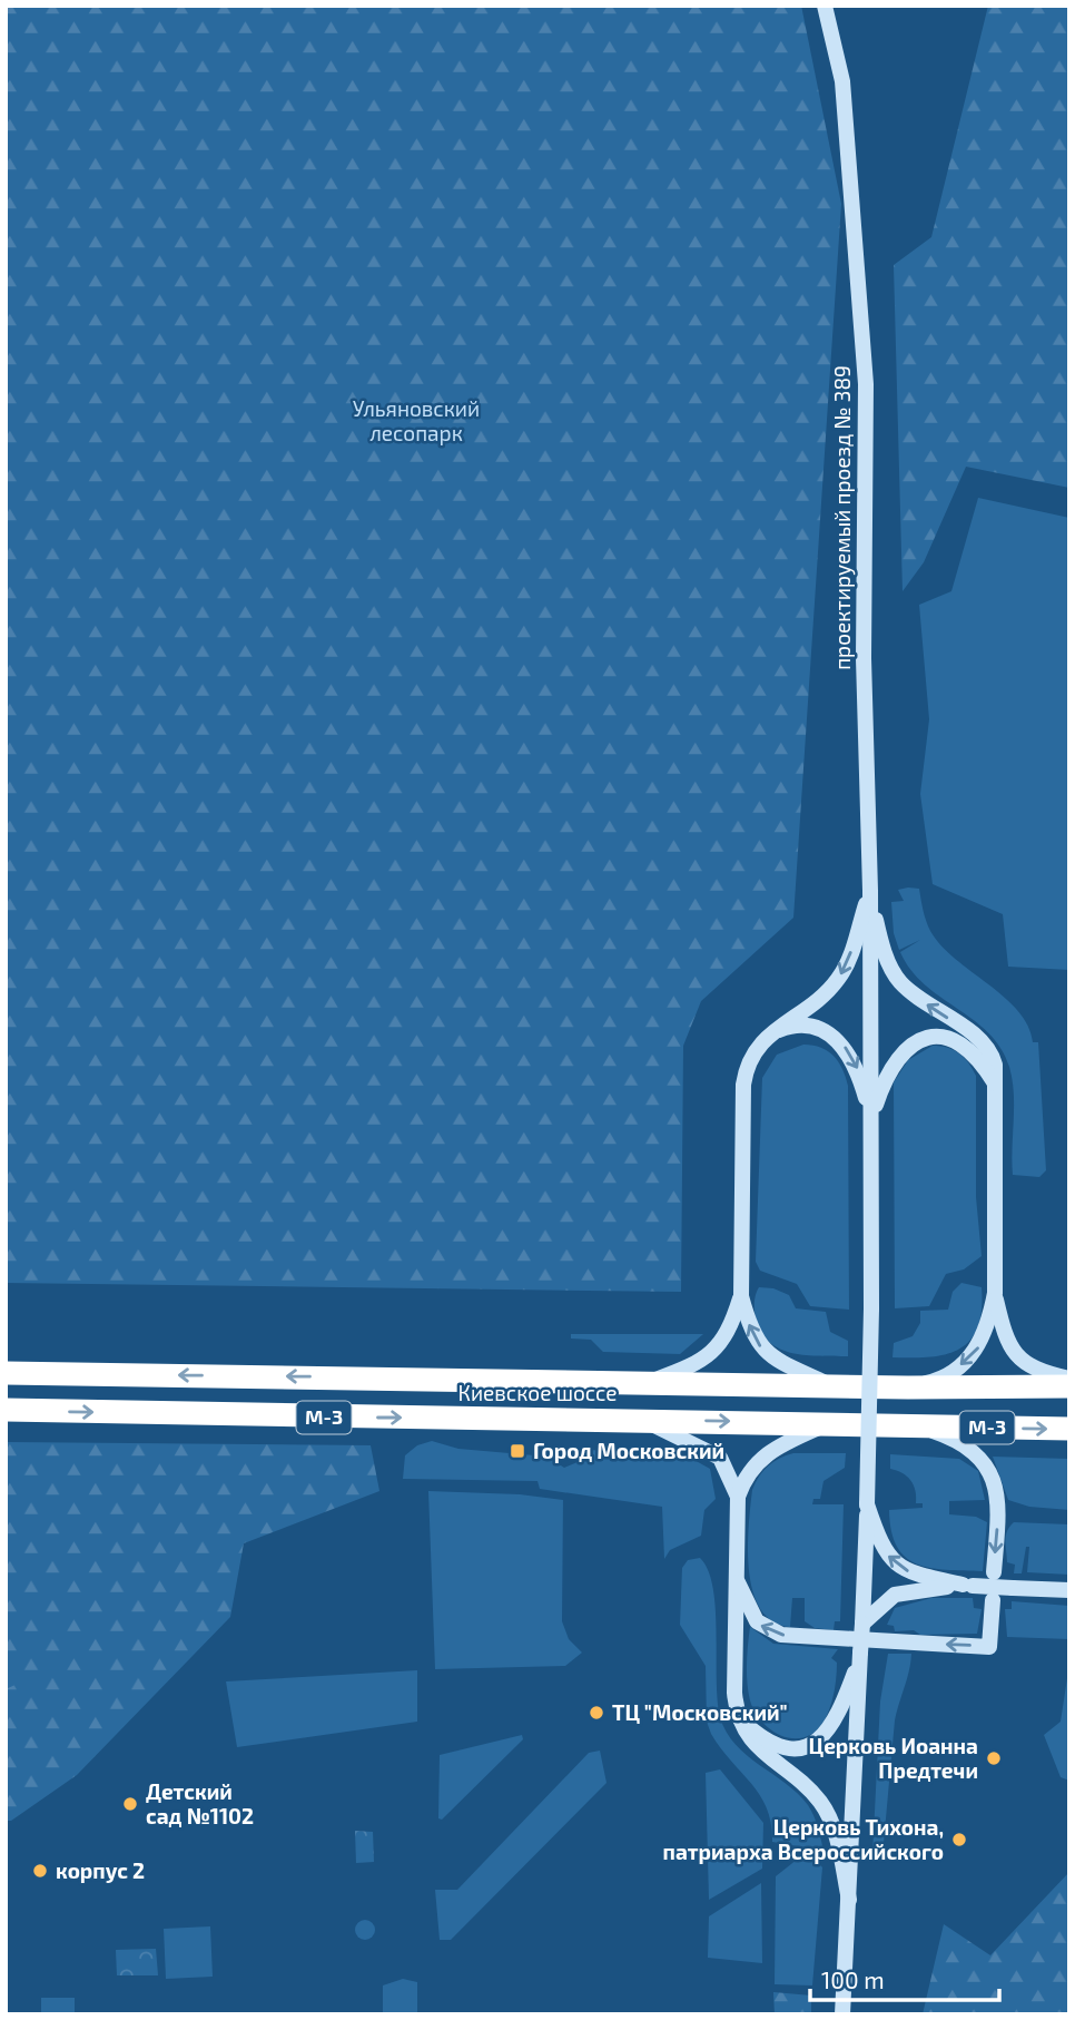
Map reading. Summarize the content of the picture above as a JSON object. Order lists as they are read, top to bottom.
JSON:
{
  "streets": {
    "highway": ["Киевское шоссе", "М-3"],
    "main road": ["проектируемый проезд № 389"]
  },
  "parks": ["Ульяновский лесопарк"],
  "places": {
    "transit": ["Город Московский"],
    "other": [
      "ТЦ \"Московский\"",
      "Церковь Иоанна Предтечи",
      "Детский сад №1102",
      "Церковь Тихона, патриарха Всероссийского",
      "корпус 2"
    ]
  },
  "scale_bar": "100 m"
}
